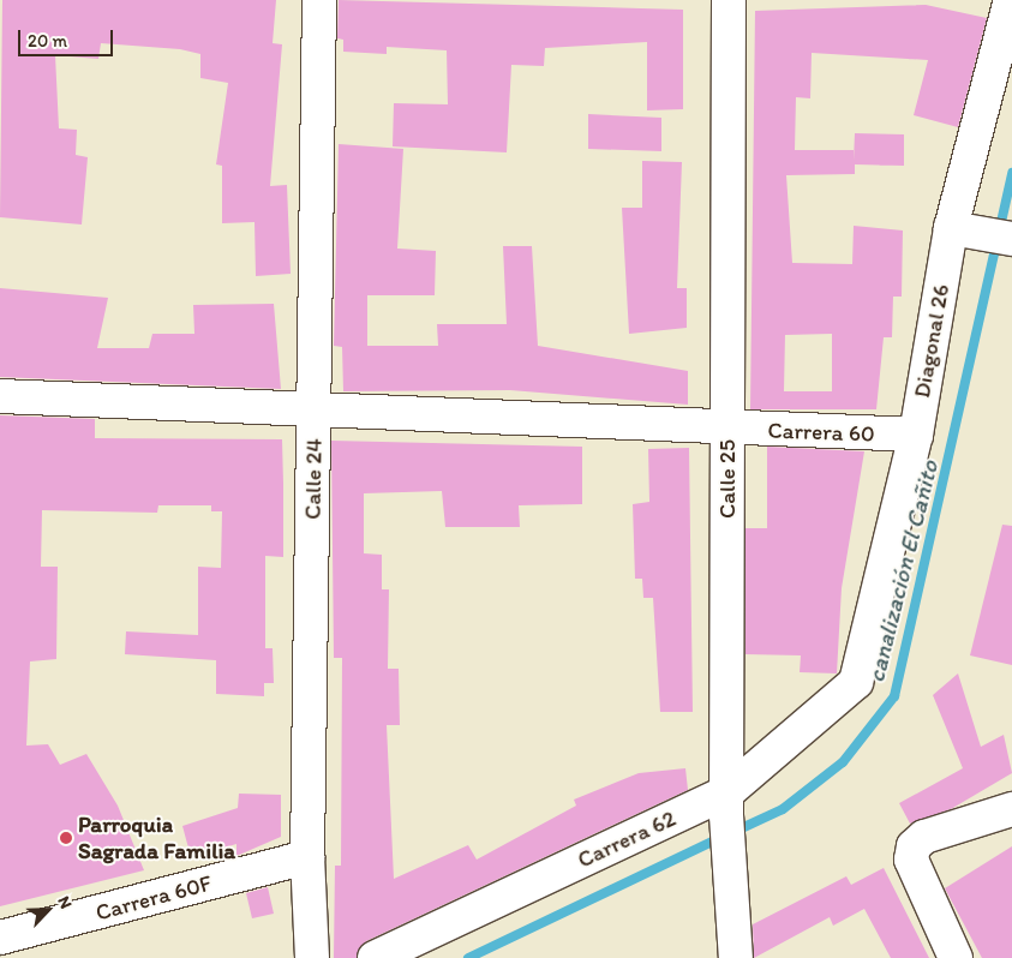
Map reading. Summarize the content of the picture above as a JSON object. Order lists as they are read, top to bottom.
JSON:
{
  "streets": {
    "street": [
      "Diagonal 26",
      "Carrera 60",
      "Calle 24",
      "Calle 25",
      "Carrera 62",
      "Carrera 60F"
    ]
  },
  "crossings": [
    ["Diagonal 26", "Carrera 60"],
    ["Diagonal 26", "Carrera 62"],
    ["Carrera 60", "Calle 24"],
    ["Carrera 60", "Calle 25"],
    ["Calle 24", "Carrera 60F"],
    ["Calle 25", "Carrera 62"]
  ],
  "water": ["canalización El Cañito"],
  "places": ["Parroquia Sagrada Familia"],
  "scale_bar": "20 m",
  "north": "top right"
}
